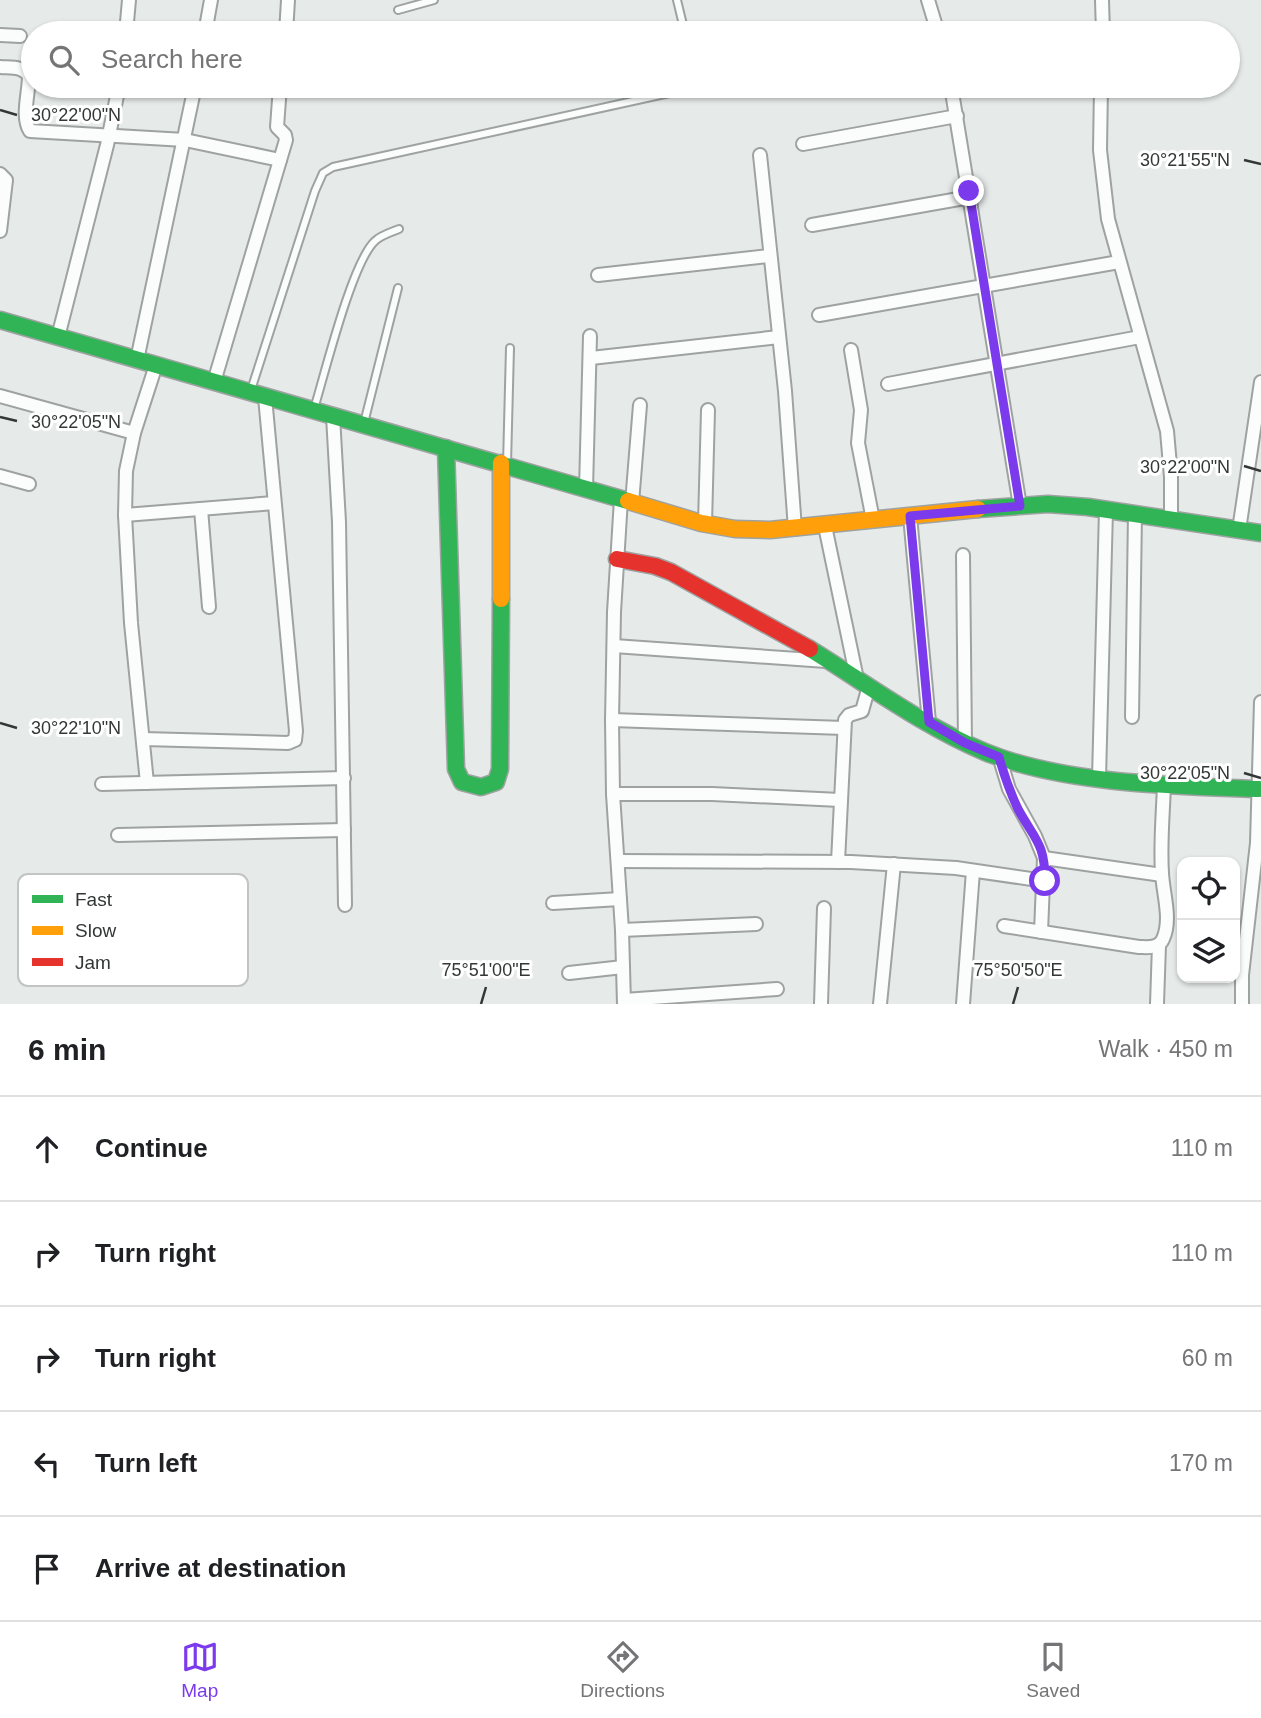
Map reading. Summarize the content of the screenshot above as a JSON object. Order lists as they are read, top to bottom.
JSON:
{
  "legend": ["Fast", "Slow", "Jam"],
  "page": {
    "search": "Search here",
    "heading": ["6 min", "Walk · 450 m"],
    "list": [
      ["Continue", "110 m"],
      ["Turn right", "110 m"],
      ["Turn right", "60 m"],
      ["Turn left", "170 m"],
      "Arrive at destination"
    ],
    "nav": ["Map", "Directions", "Saved"]
  },
  "coordinates": [
    "30°22'00\"N",
    "30°21'55\"N",
    "30°22'05\"N",
    "30°22'10\"N",
    "75°51'00\"E",
    "75°50'50\"E"
  ]
}
